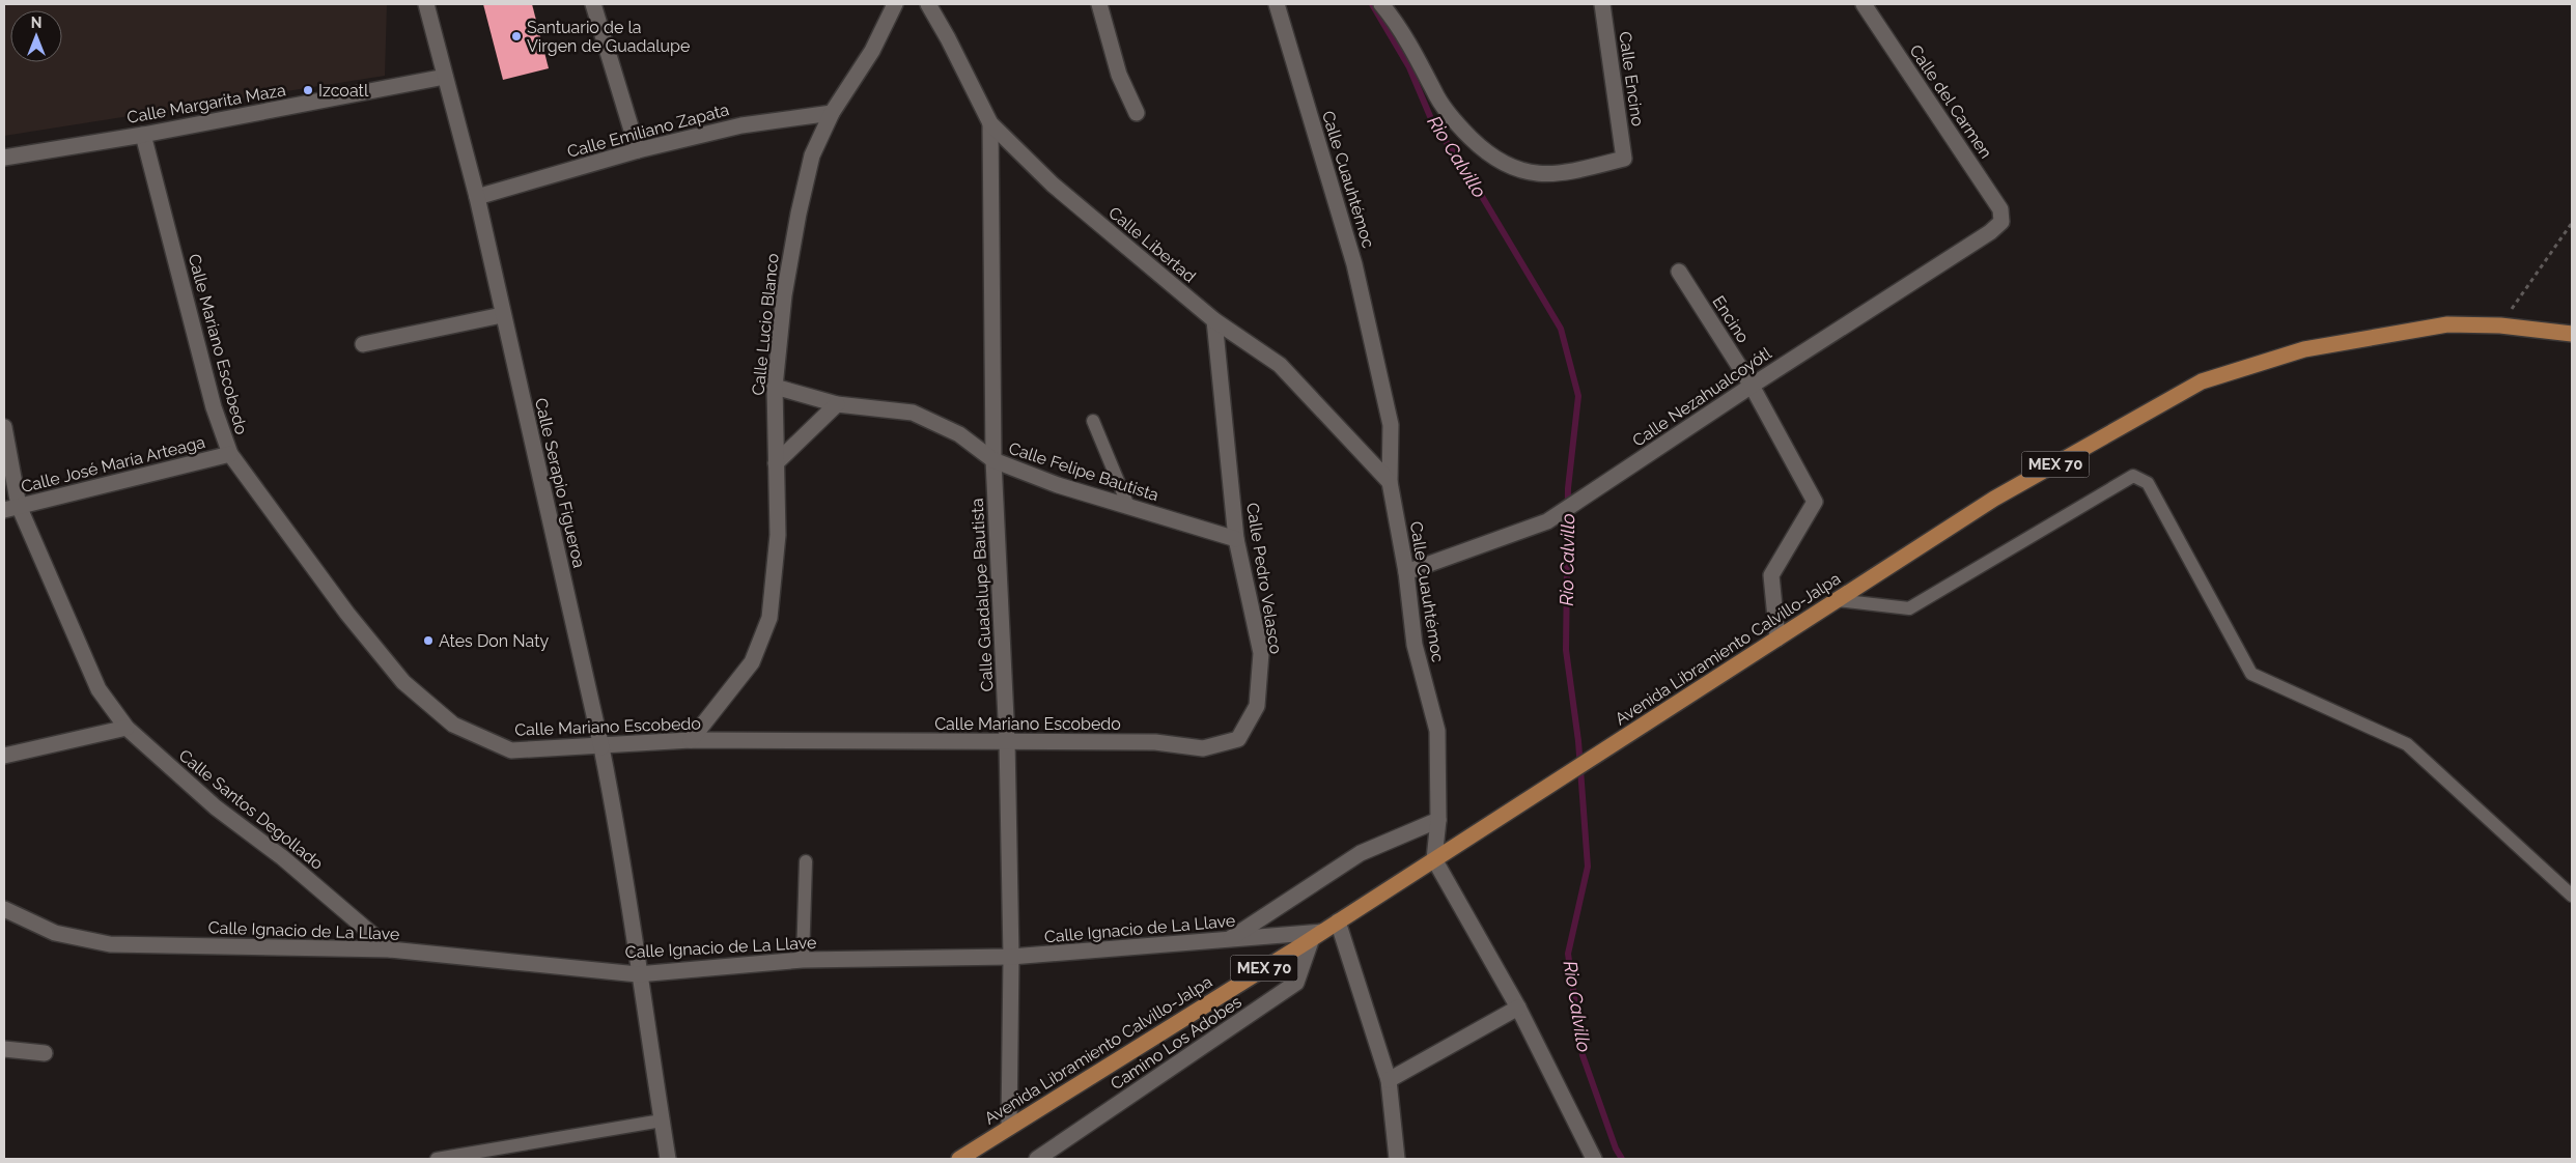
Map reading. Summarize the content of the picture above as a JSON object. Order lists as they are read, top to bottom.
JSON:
{
  "streets": {
    "main road": ["MEX 70", "Avenida Libramiento Calvillo-Jalpa"],
    "street": [
      "Calle Encino",
      "Calle del Carmen",
      "Calle Margarita Maza",
      "Calle Emiliano Zapata",
      "Calle Cuauhtémoc",
      "Calle Libertad",
      "Encino",
      "Calle Lucio Blanco",
      "Calle Mariano Escobedo",
      "Calle Nezahualcoyótl",
      "Calle José María Arteaga",
      "Calle Felipe Bautista",
      "Calle Serapio Figueroa",
      "Calle Pedro Velasco",
      "Calle Guadalupe Bautista",
      "Calle Santos Degollado",
      "Calle Ignacio de La Llave",
      "Camino Los Adobes"
    ]
  },
  "crossings": [
    ["Calle del Carmen", "Calle Nezahualcoyótl"],
    ["Calle Margarita Maza", "Calle Mariano Escobedo"],
    ["Calle Margarita Maza", "Calle Serapio Figueroa"],
    ["Calle Emiliano Zapata", "Calle Lucio Blanco"],
    ["Calle Emiliano Zapata", "Calle Serapio Figueroa"],
    ["Calle Cuauhtémoc", "Calle Libertad"],
    ["Calle Cuauhtémoc", "Calle Nezahualcoyótl"],
    ["Calle Cuauhtémoc", "Avenida Libramiento Calvillo-Jalpa"],
    ["Calle Libertad", "Calle Pedro Velasco"],
    ["Calle Libertad", "Calle Guadalupe Bautista"],
    ["Encino", "Calle Nezahualcoyótl"],
    ["Encino", "Avenida Libramiento Calvillo-Jalpa"],
    ["Calle Lucio Blanco", "Calle Mariano Escobedo"],
    ["Calle Lucio Blanco", "Calle Felipe Bautista"],
    ["Calle Mariano Escobedo", "Calle José María Arteaga"],
    ["Calle Mariano Escobedo", "Calle Serapio Figueroa"],
    ["Calle Mariano Escobedo", "Calle Pedro Velasco"],
    ["Calle Mariano Escobedo", "Calle Guadalupe Bautista"],
    ["Calle José María Arteaga", "Calle Santos Degollado"],
    ["Calle Felipe Bautista", "Calle Pedro Velasco"],
    ["Calle Felipe Bautista", "Calle Guadalupe Bautista"],
    ["Calle Serapio Figueroa", "Calle Ignacio de La Llave"],
    ["Calle Guadalupe Bautista", "Avenida Libramiento Calvillo-Jalpa"],
    ["Calle Guadalupe Bautista", "Calle Ignacio de La Llave"],
    ["Avenida Libramiento Calvillo-Jalpa", "Calle Ignacio de La Llave"],
    ["Avenida Libramiento Calvillo-Jalpa", "Camino Los Adobes"],
    ["Calle Santos Degollado", "Calle Ignacio de La Llave"],
    ["Calle Ignacio de La Llave", "Camino Los Adobes"]
  ],
  "water": ["Rio Calvillo"],
  "places": ["Santuario de la Virgen de Guadalupe", "Izcoatl", "Ates Don Naty"],
  "north": "top"
}
